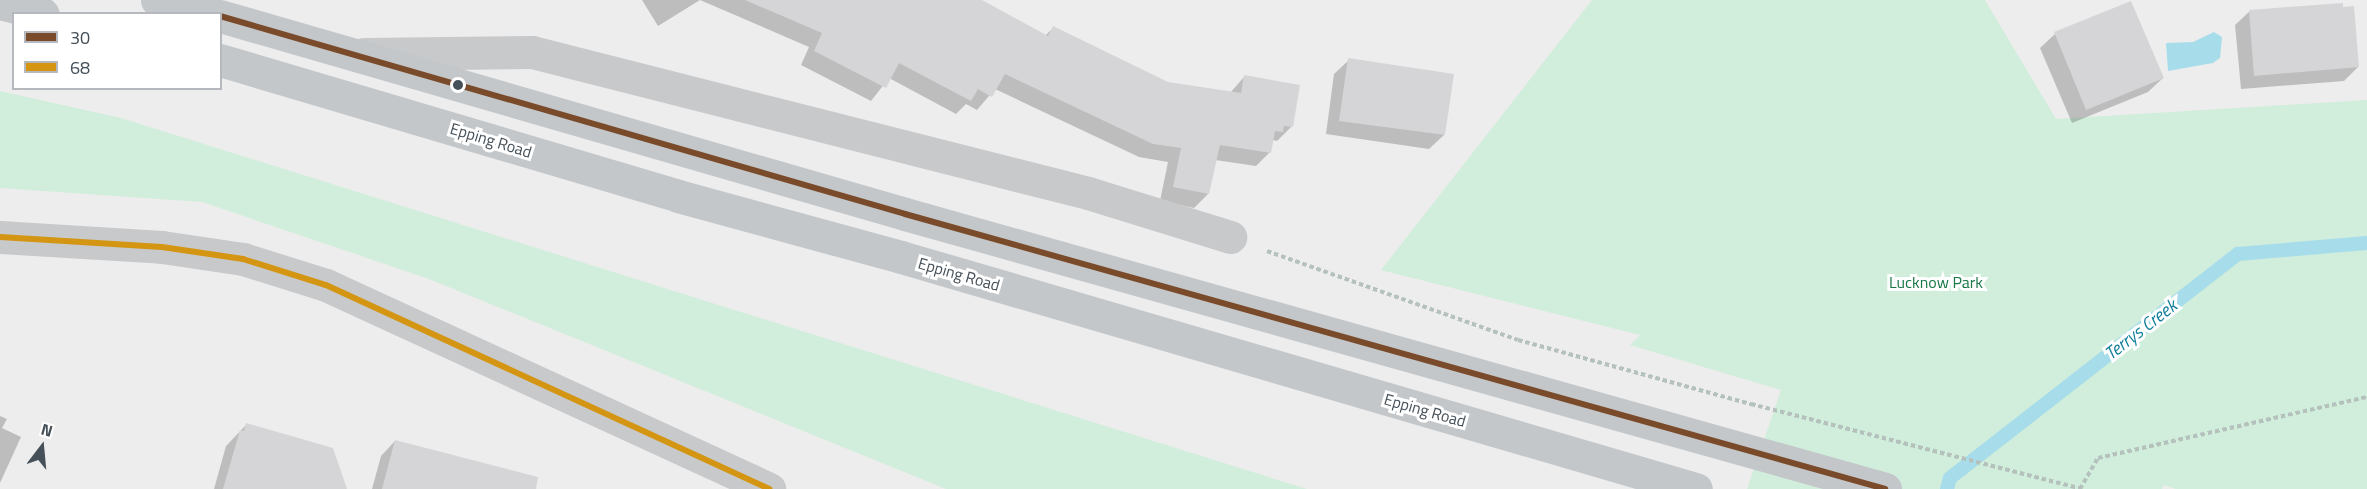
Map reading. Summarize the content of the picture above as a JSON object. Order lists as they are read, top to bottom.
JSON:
{
  "streets": {
    "main road": ["Epping Road"]
  },
  "water": ["Terrys Creek"],
  "parks": ["Lucknow Park"],
  "lines": ["transit line 30", "transit line 68"],
  "legend": ["30", "68"],
  "north": "top"
}
